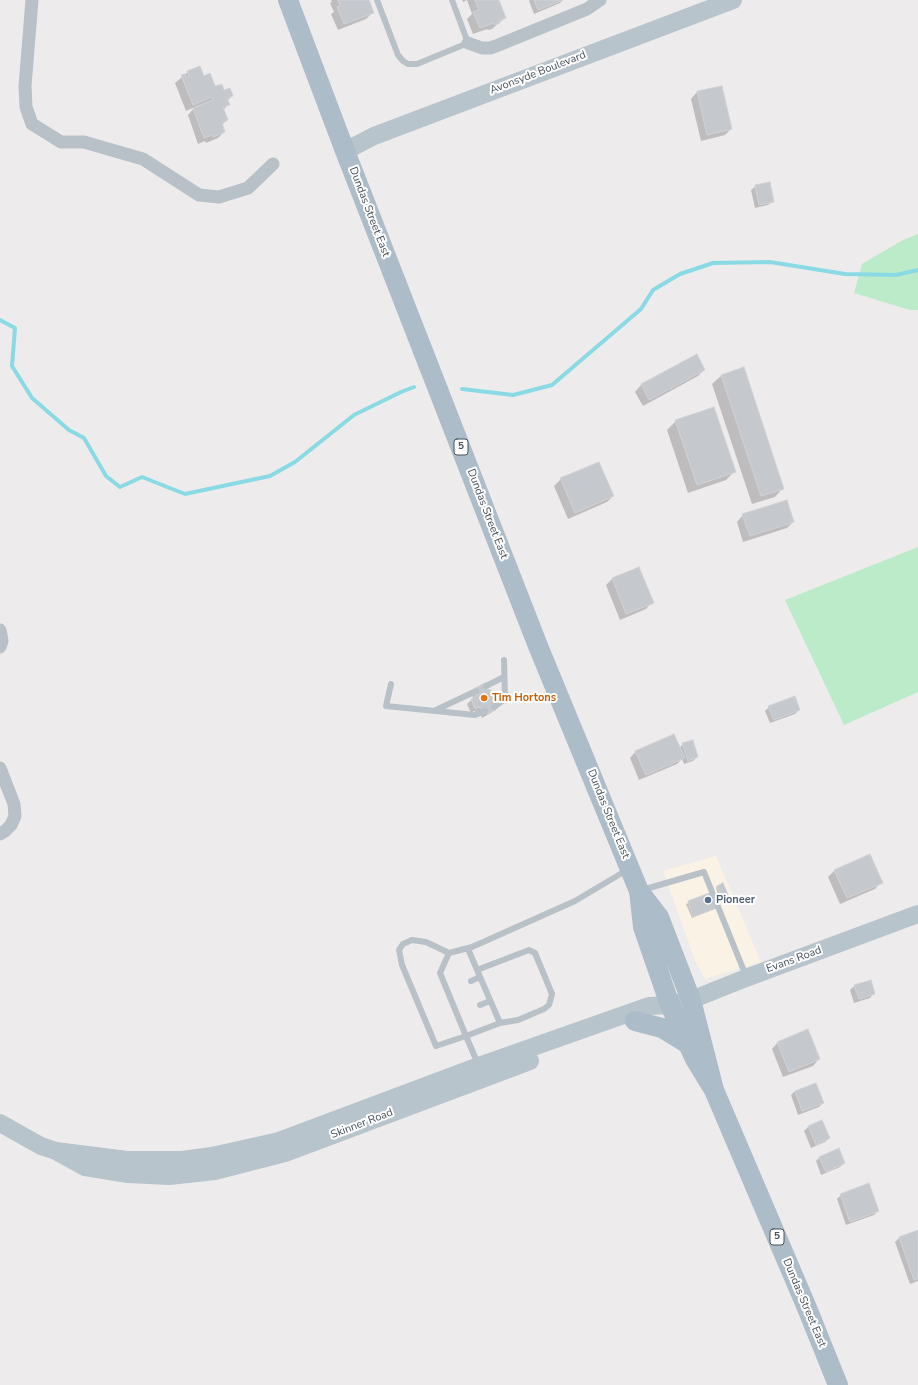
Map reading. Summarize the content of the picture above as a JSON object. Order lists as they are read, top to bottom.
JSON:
{
  "streets": {
    "main road": ["Dundas Street East", "5"],
    "street": ["Avonsyde Boulevard", "Evans Road", "Skinner Road"]
  },
  "crossings": [
    ["Avonsyde Boulevard", "Dundas Street East"],
    ["Dundas Street East", "Evans Road"],
    ["Dundas Street East", "Skinner Road"],
    ["Evans Road", "Skinner Road"]
  ],
  "places": ["Tim Hortons", "Pioneer"]
}
